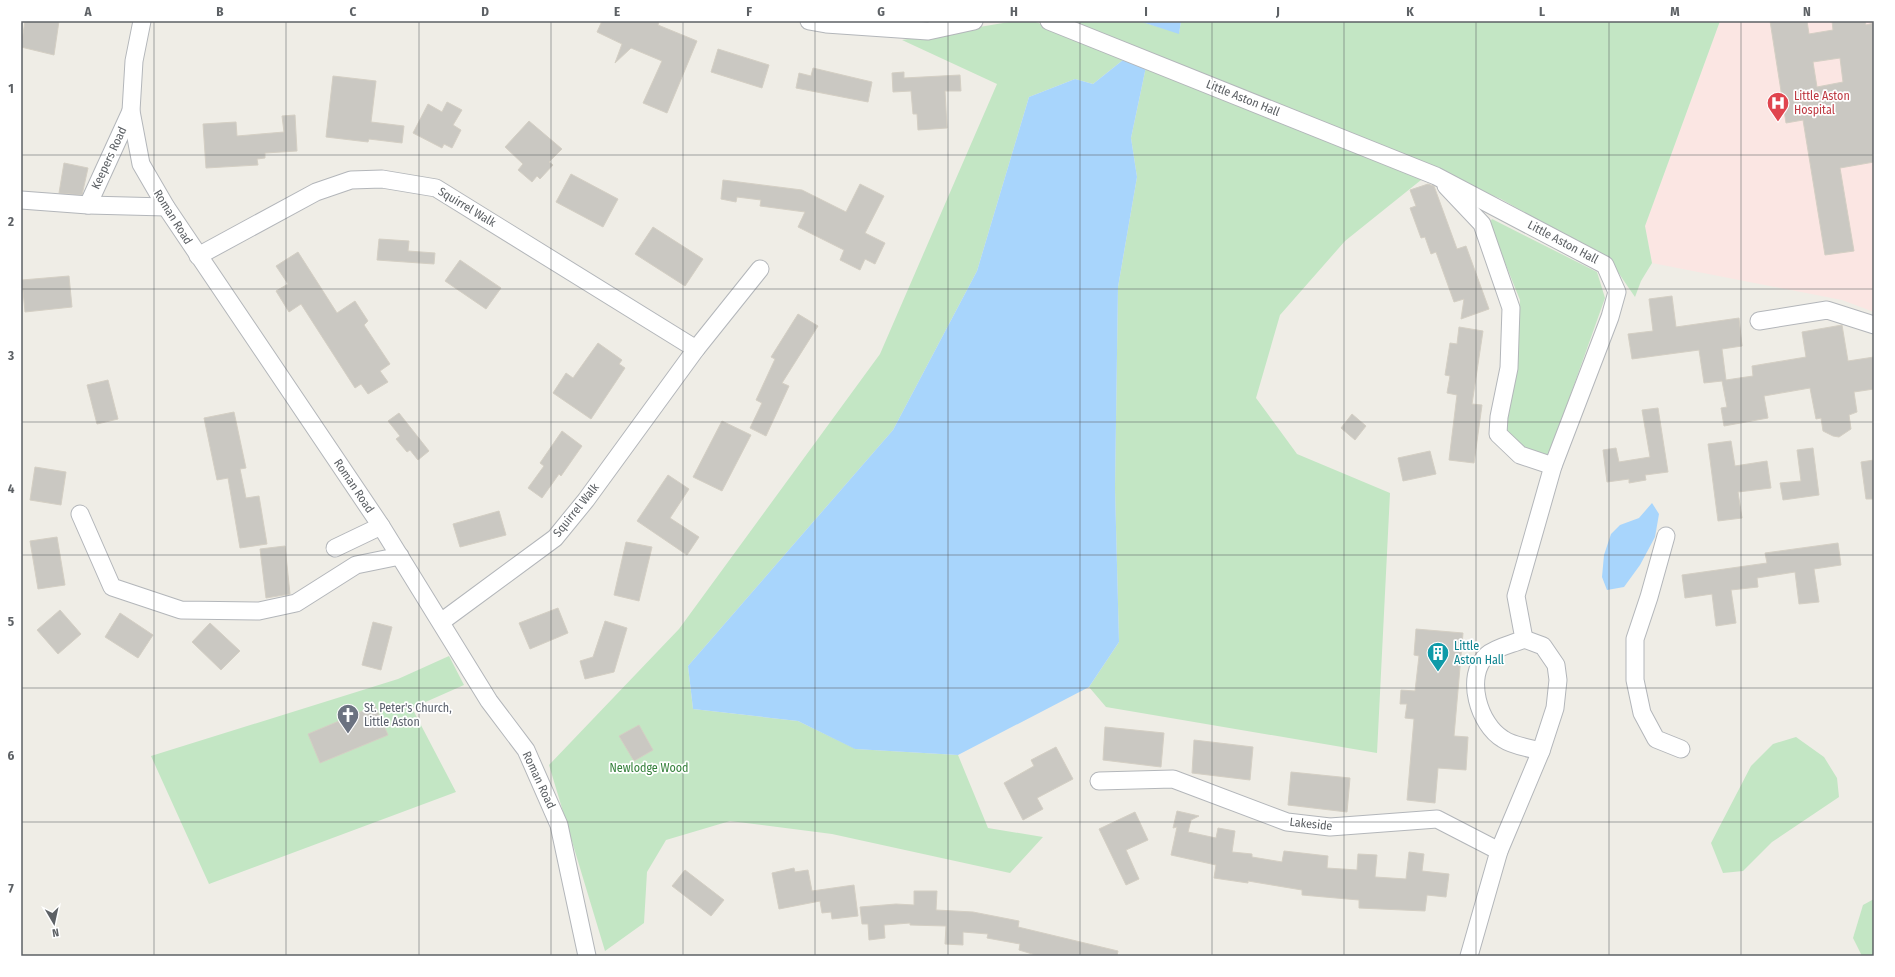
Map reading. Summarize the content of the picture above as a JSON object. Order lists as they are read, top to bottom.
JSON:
{
  "streets": {
    "street": [
      "Little Aston Hall",
      "Keepers Road",
      "Squirrel Walk",
      "Roman Road",
      "Lakeside"
    ]
  },
  "crossings": [
    ["Keepers Road", "Roman Road"],
    ["Squirrel Walk", "Roman Road"]
  ],
  "parks": ["Newlodge Wood"],
  "places": {
    "hospital": ["Little Aston Hospital"],
    "building": ["Little Aston Hall"],
    "church": ["St. Peter's Church, Little Aston"]
  },
  "north": "bottom",
  "grid": {
    "columns": [
      "A",
      "B",
      "C",
      "D",
      "E",
      "F",
      "G",
      "H",
      "I",
      "J",
      "K",
      "L",
      "M",
      "N"
    ],
    "rows": [
      "1",
      "2",
      "3",
      "4",
      "5",
      "6",
      "7"
    ]
  }
}
